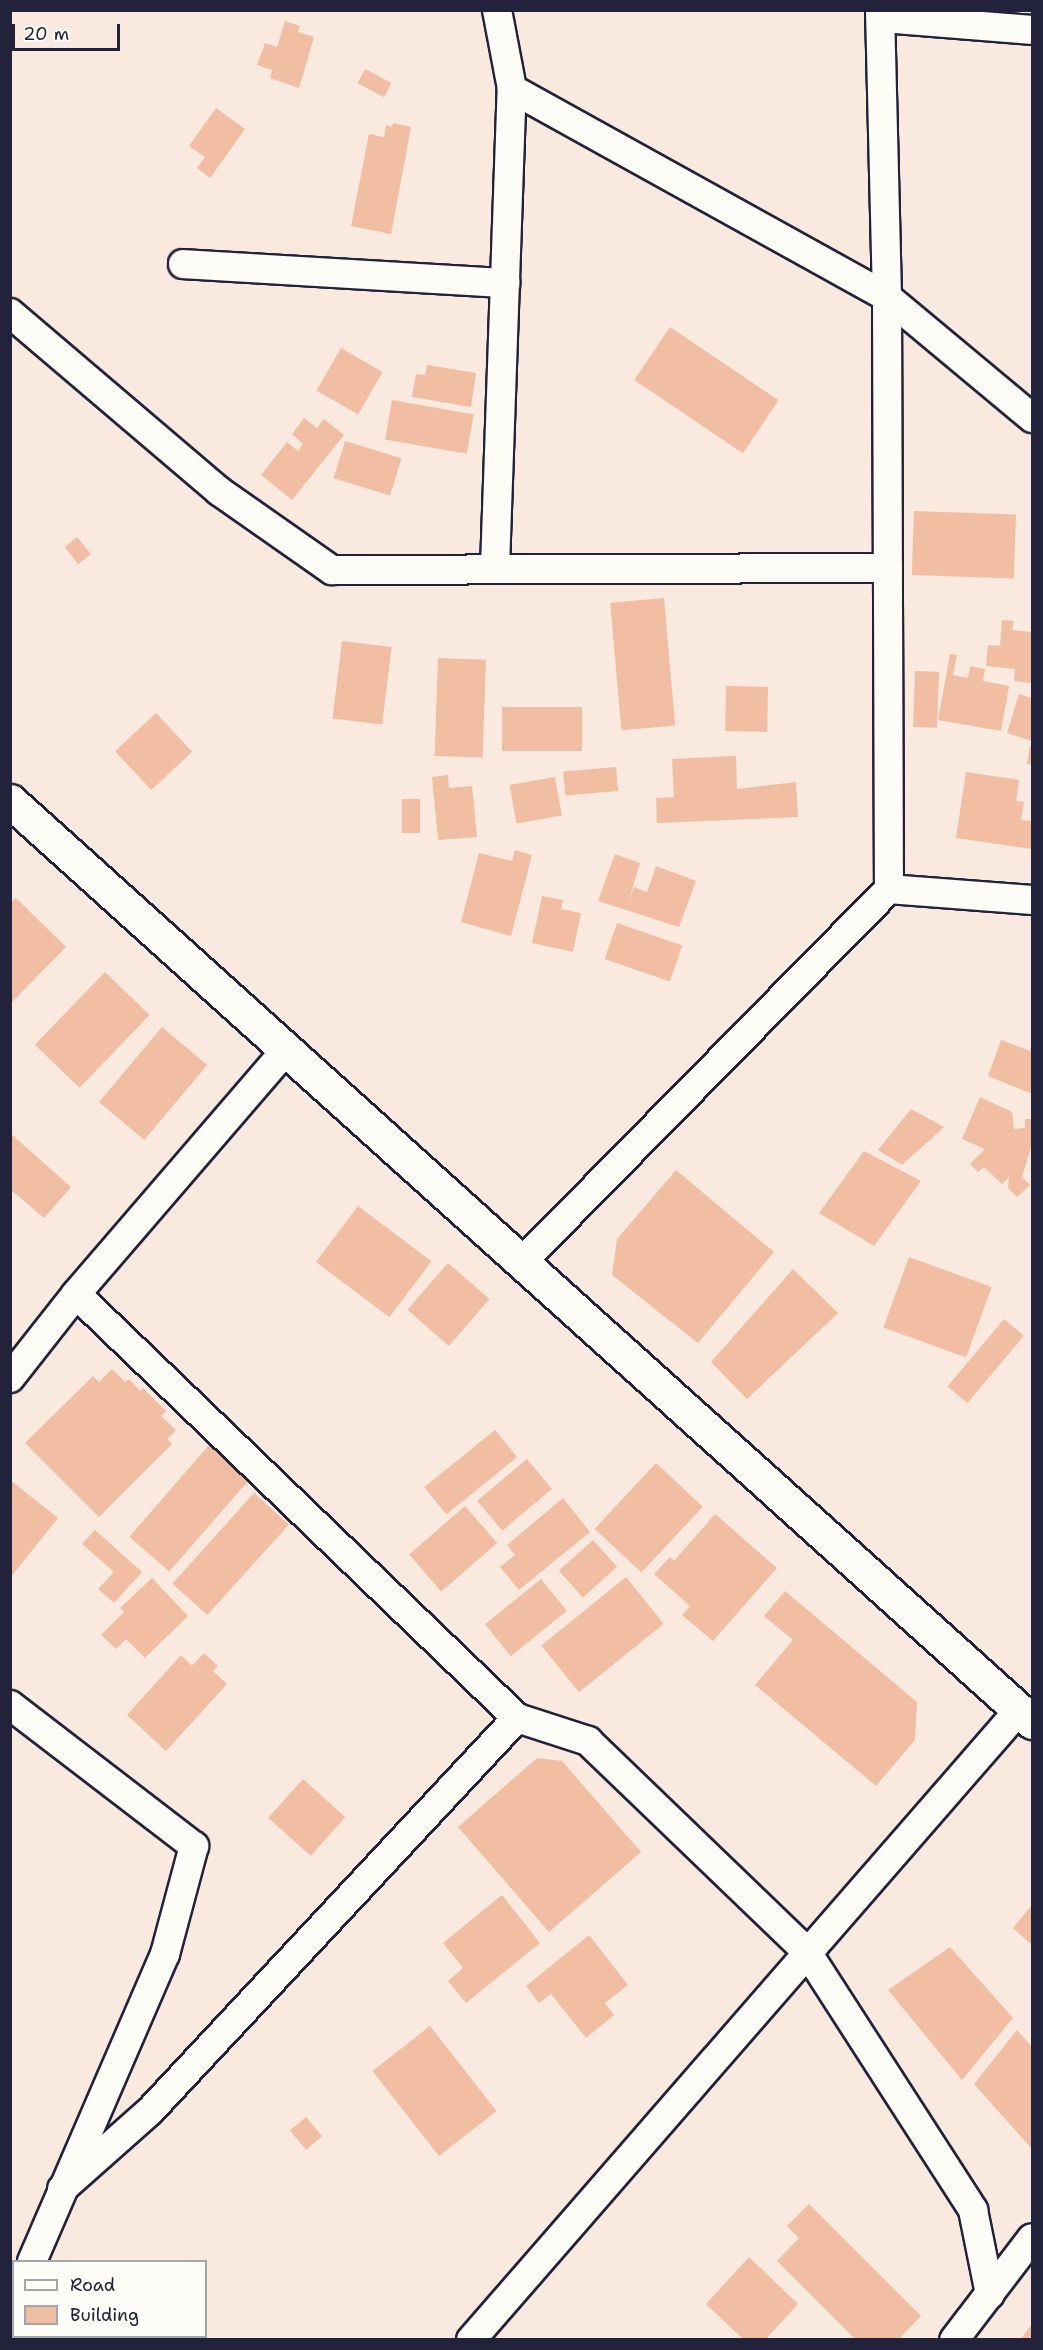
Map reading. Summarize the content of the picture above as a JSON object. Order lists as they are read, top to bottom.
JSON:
{
  "legend": ["Road", "Building"],
  "scale_bar": "20 m"
}
